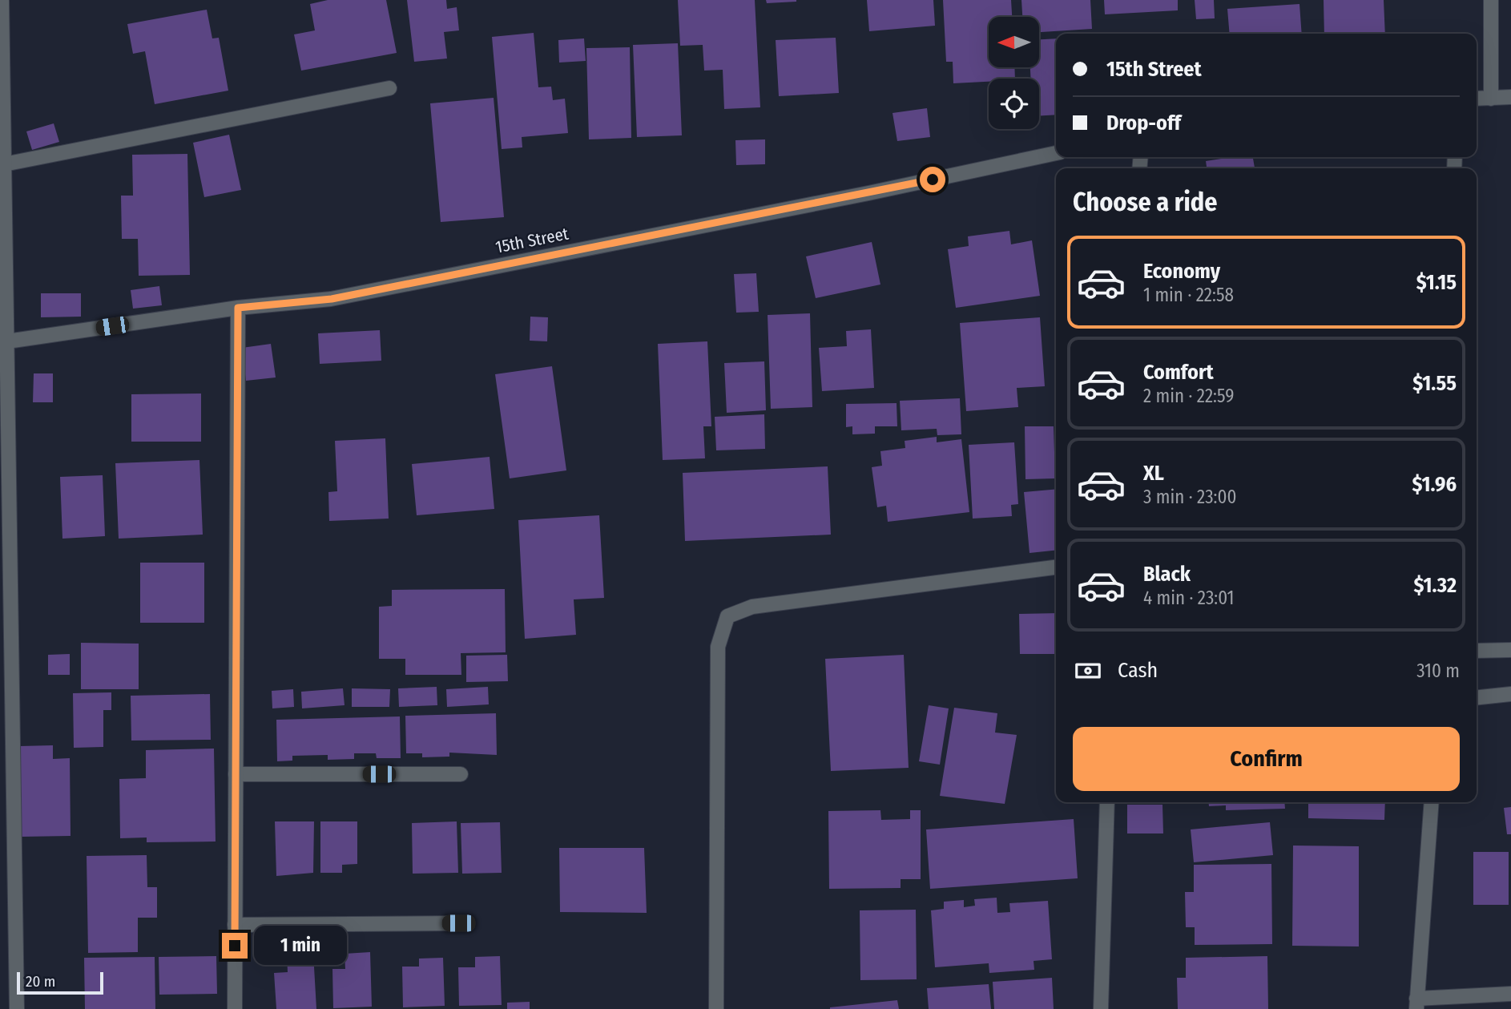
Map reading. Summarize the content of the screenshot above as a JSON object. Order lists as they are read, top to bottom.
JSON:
{
  "streets": {
    "street": ["15th Street"]
  },
  "scale_bar": "20 m",
  "north": "left",
  "page": {
    "banner": ["15th Street", "Drop-off"],
    "heading": "Choose a ride",
    "list": [
      {
        "name": "Economy",
        "note": "1 min · 22:58",
        "value": "$1.15"
      },
      {
        "name": "Comfort",
        "note": "2 min · 22:59",
        "value": "$1.55"
      },
      {
        "name": "XL",
        "note": "3 min · 23:00",
        "value": "$1.96"
      },
      {
        "name": "Black",
        "note": "4 min · 23:01",
        "value": "$1.32"
      }
    ],
    "pay": ["Cash", "310 m"],
    "buttons": "Confirm",
    "bubble": "1 min",
    "scale": "20 m"
  }
}
